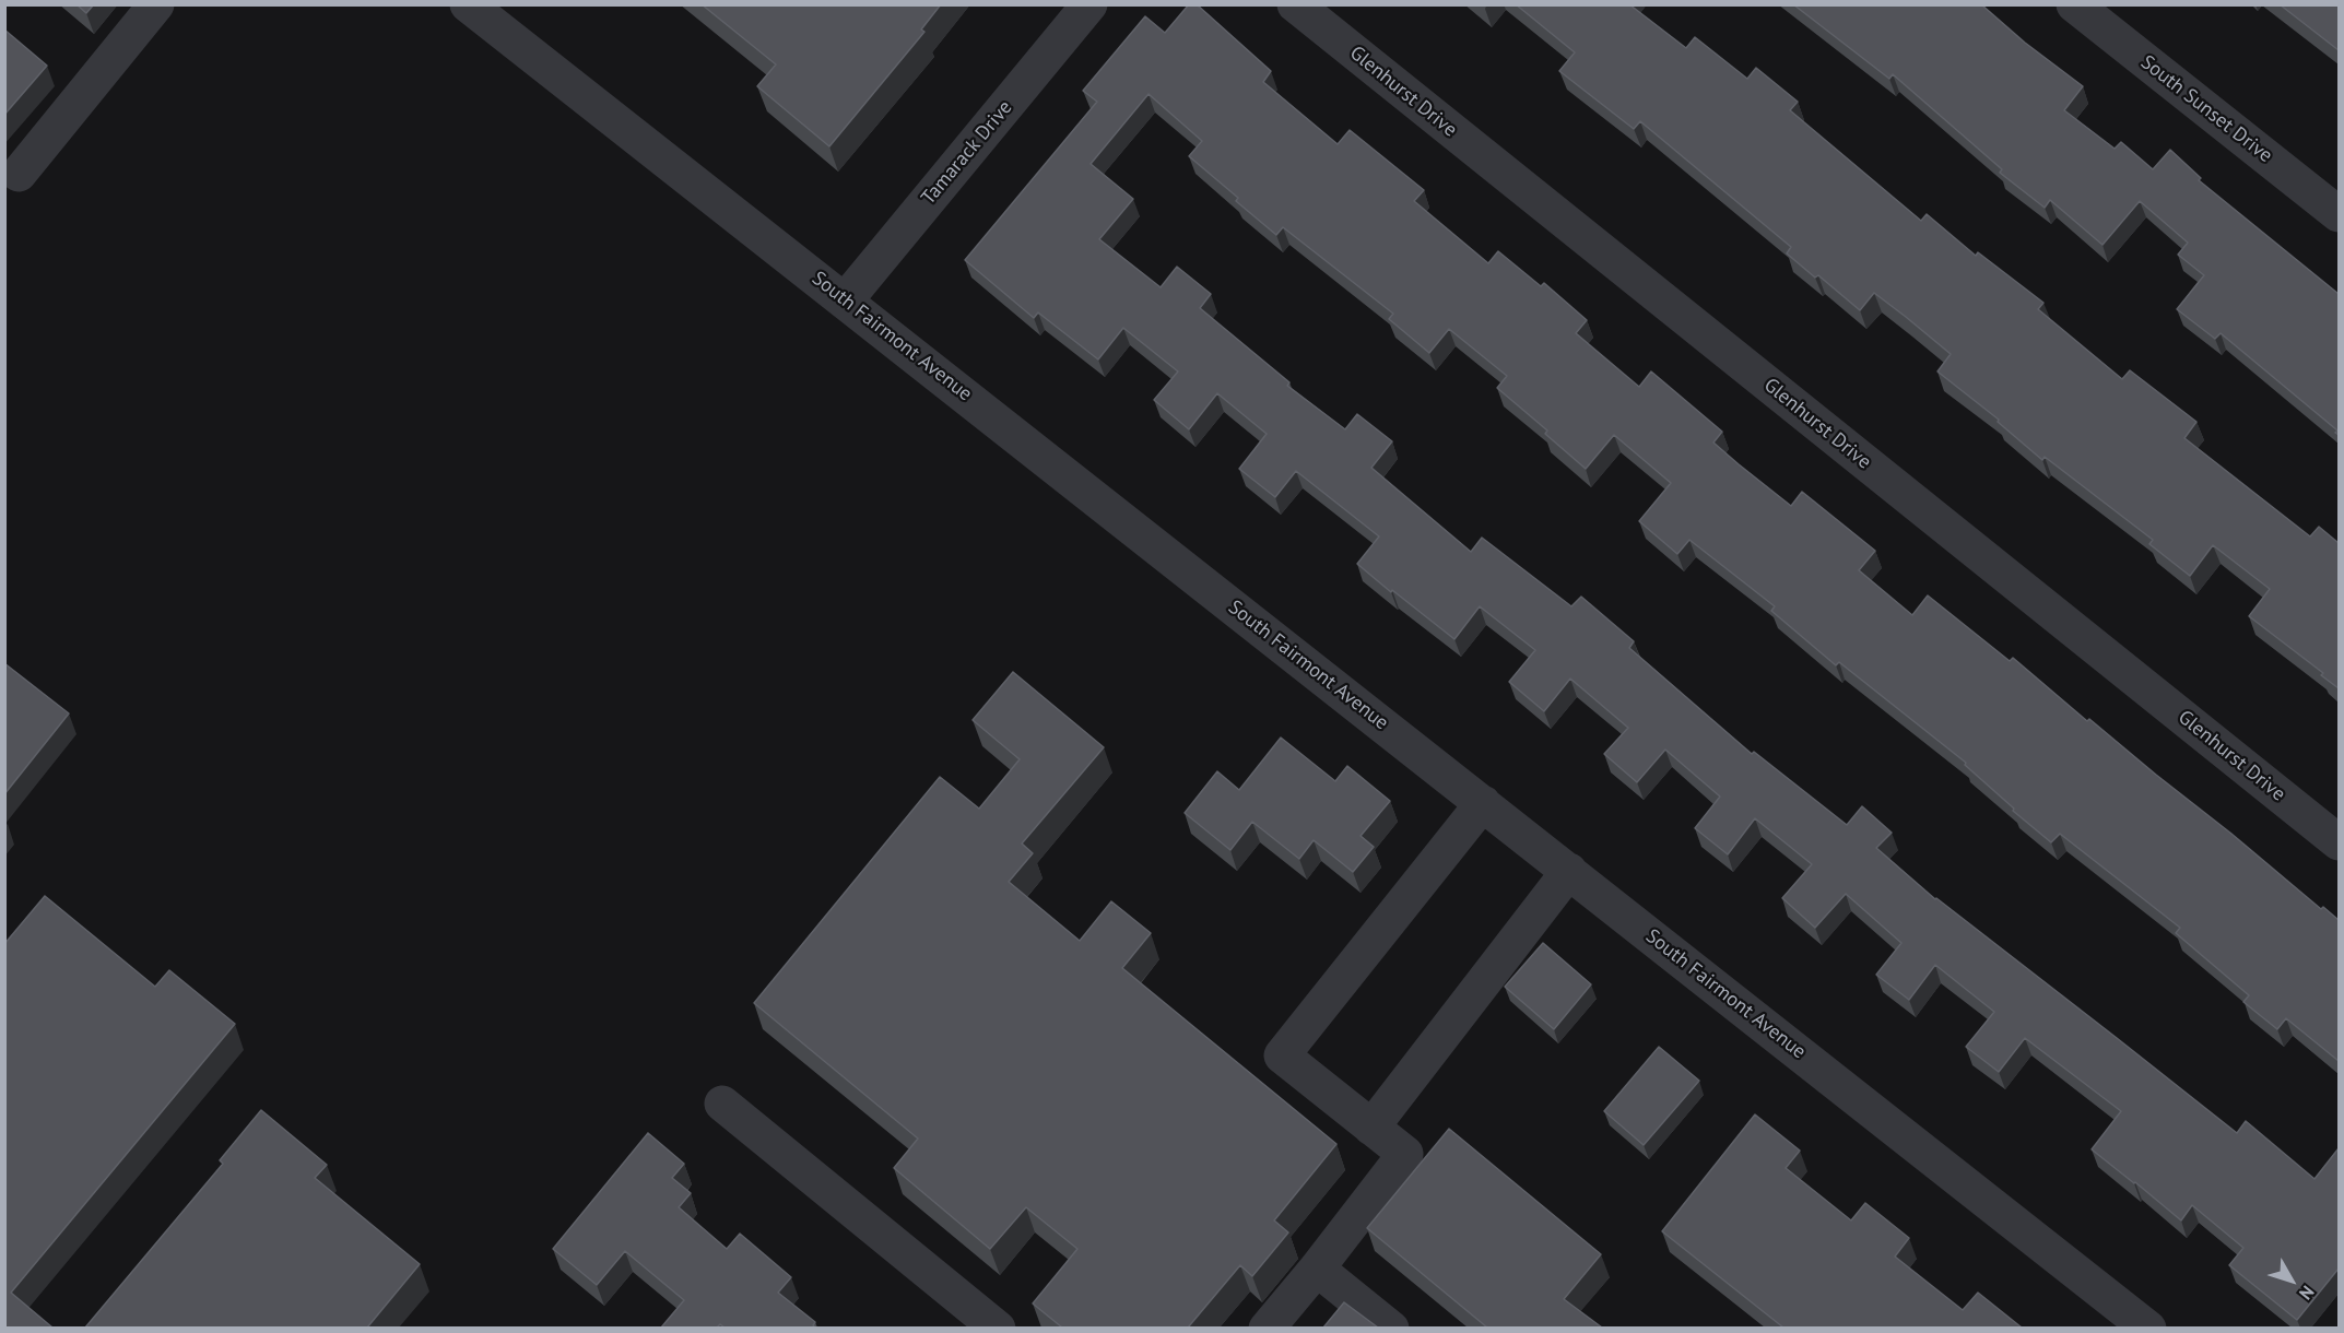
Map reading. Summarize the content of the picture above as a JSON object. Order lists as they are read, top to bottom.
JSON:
{
  "streets": {
    "street": [
      "Glenhurst Drive",
      "South Sunset Drive",
      "Tamarack Drive",
      "South Fairmont Avenue"
    ]
  },
  "crossings": [
    ["Tamarack Drive", "South Fairmont Avenue"]
  ],
  "north": "bottom right"
}
